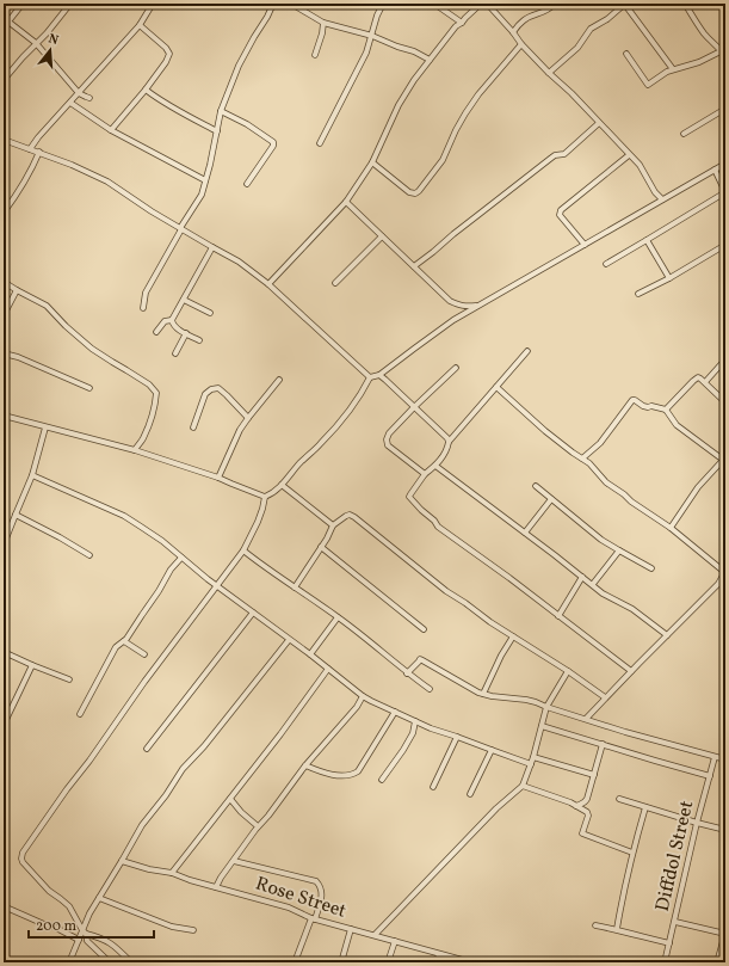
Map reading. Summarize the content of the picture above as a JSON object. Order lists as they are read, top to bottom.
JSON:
{
  "streets": {
    "street": ["Diffdol Street", "Rose Street"]
  },
  "scale_bar": "200 m",
  "north": "top"
}
